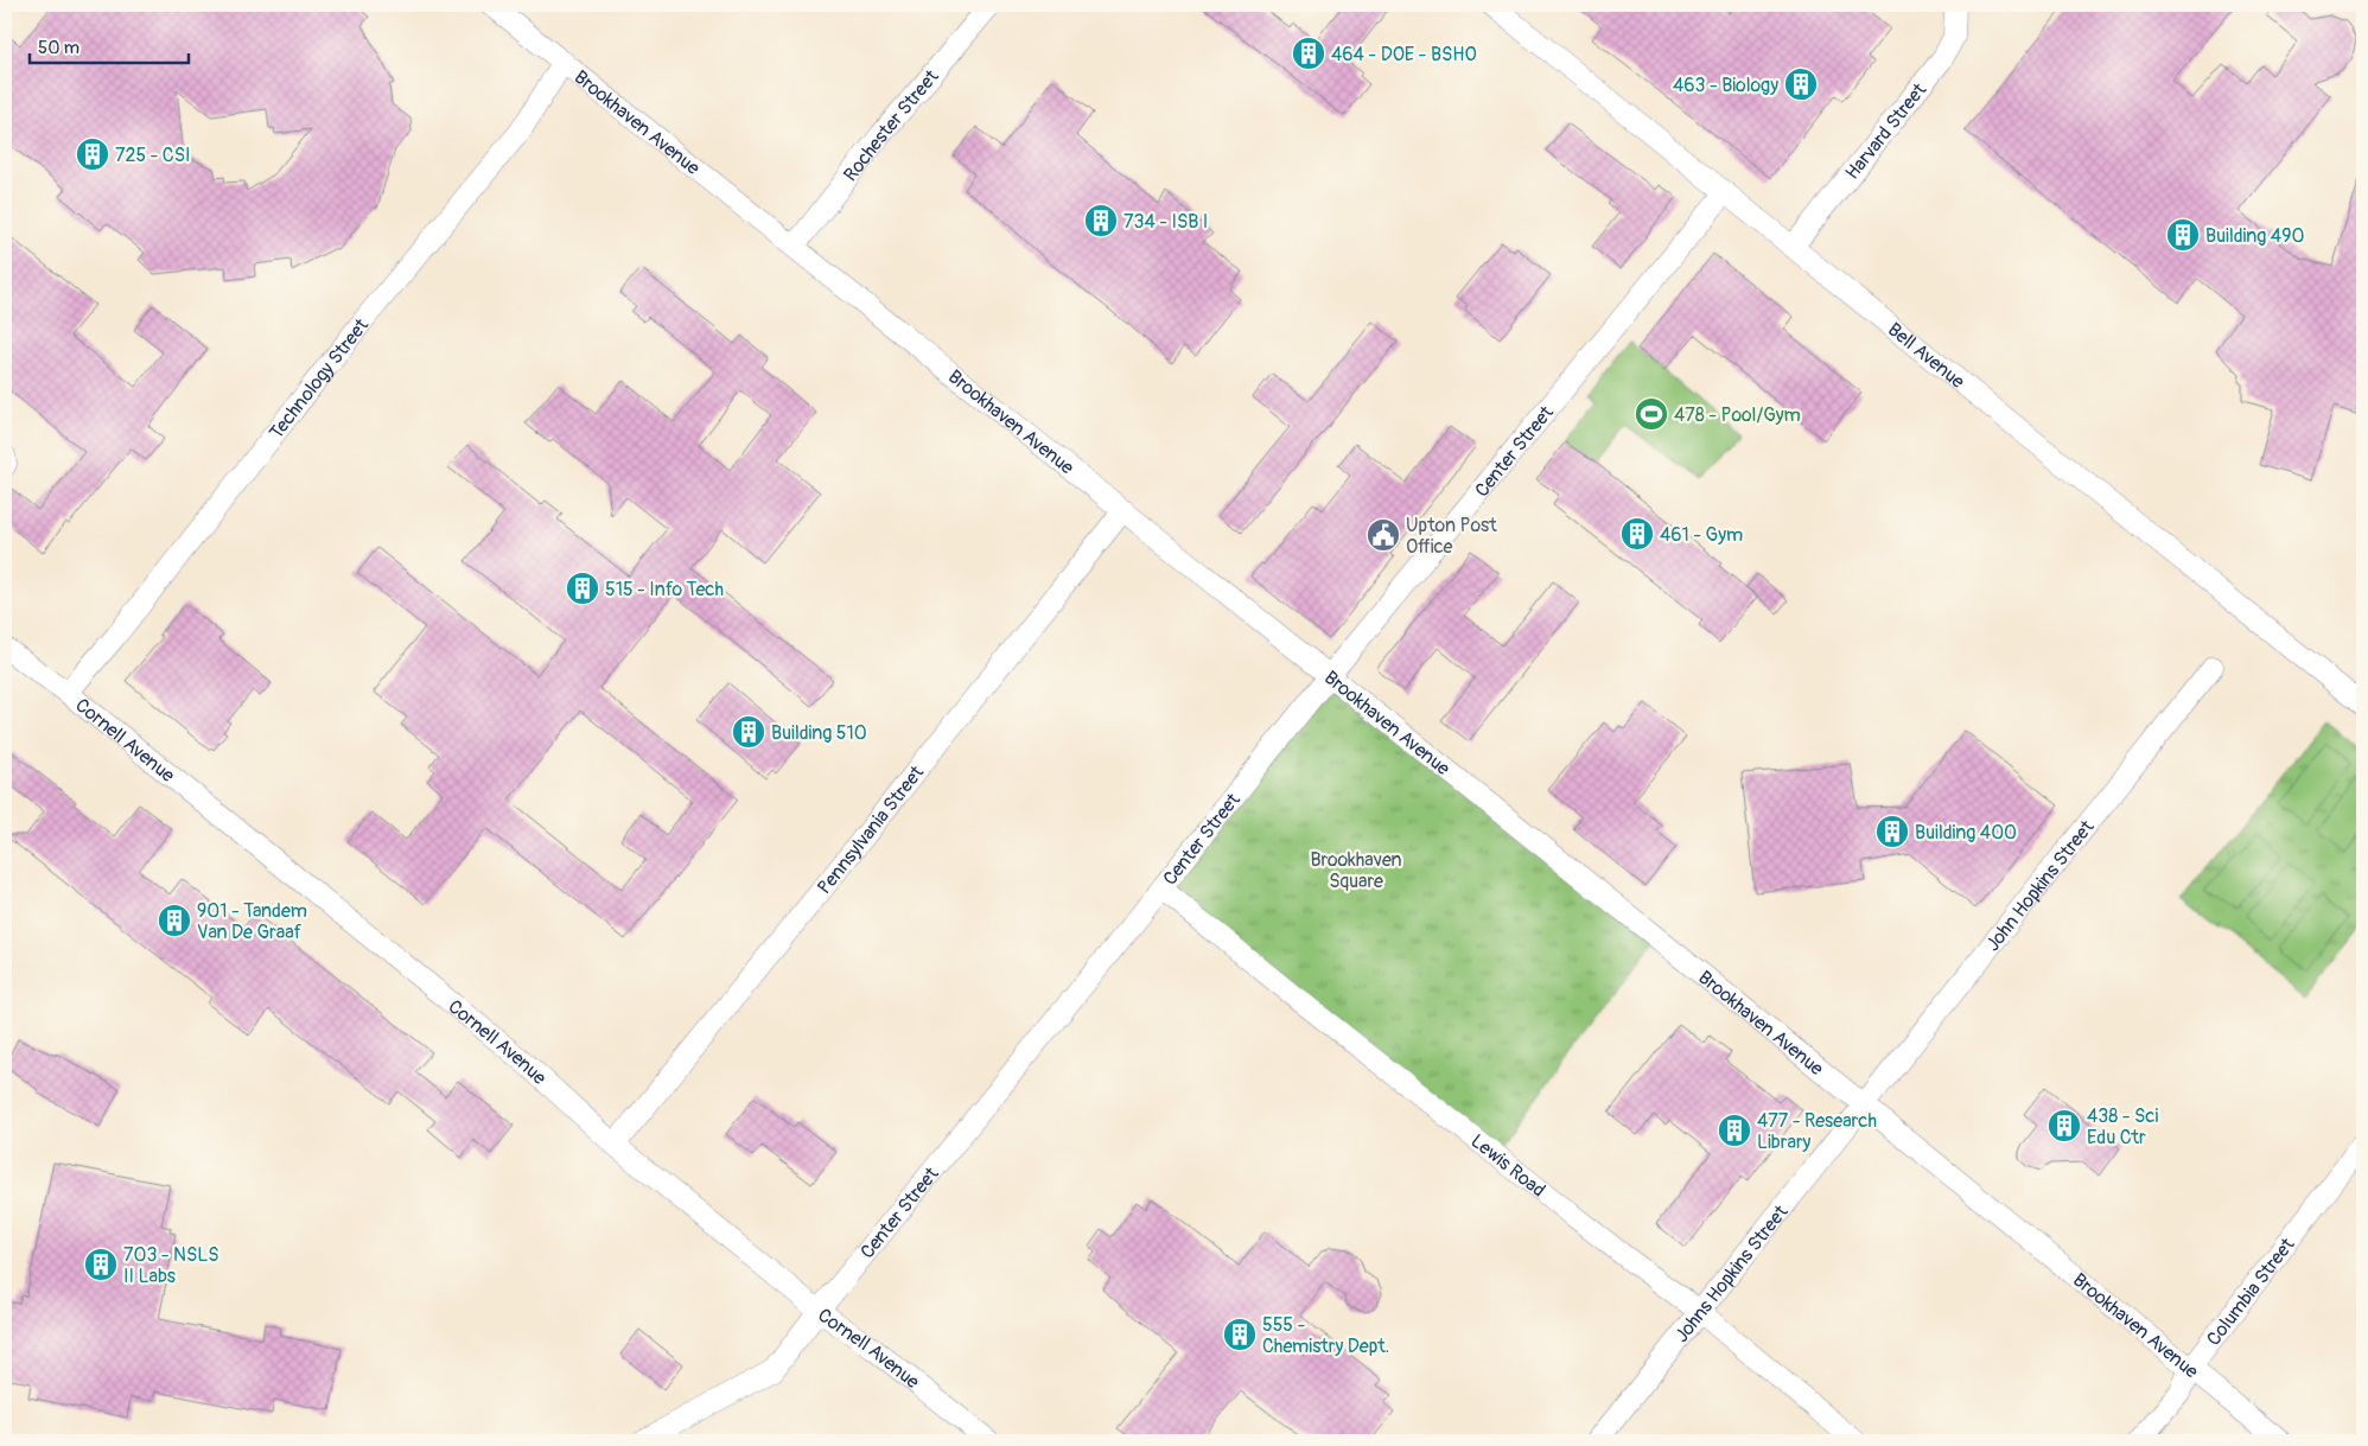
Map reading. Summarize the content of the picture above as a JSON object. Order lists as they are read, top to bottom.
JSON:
{
  "streets": {
    "street": [
      "Brookhaven Avenue",
      "Rochester Street",
      "Harvard Street",
      "Bell Avenue",
      "Technology Street",
      "Center Street",
      "Cornell Avenue",
      "Pennsylvania Street",
      "John Hopkins Street",
      "Lewis Road",
      "Johns Hopkins Street",
      "Columbia Street"
    ]
  },
  "crossings": [
    ["Brookhaven Avenue", "Rochester Street"],
    ["Brookhaven Avenue", "Technology Street"],
    ["Brookhaven Avenue", "Center Street"],
    ["Brookhaven Avenue", "Pennsylvania Street"],
    ["Brookhaven Avenue", "John Hopkins Street"],
    ["Brookhaven Avenue", "Johns Hopkins Street"],
    ["Brookhaven Avenue", "Columbia Street"],
    ["Harvard Street", "Bell Avenue"],
    ["Bell Avenue", "Center Street"],
    ["Technology Street", "Cornell Avenue"],
    ["Center Street", "Cornell Avenue"],
    ["Center Street", "Lewis Road"],
    ["Cornell Avenue", "Pennsylvania Street"],
    ["John Hopkins Street", "Johns Hopkins Street"],
    ["Lewis Road", "Johns Hopkins Street"]
  ],
  "parks": ["Brookhaven Square"],
  "places": {
    "building": [
      "464 - DOE - BSHO",
      "463 - Biology",
      "725 - CSI",
      "734 - ISB I",
      "Building 490",
      "461 - Gym",
      "515 - Info Tech",
      "Building 510",
      "Building 400",
      "901 - Tandem Van De Graaf",
      "438 - Sci Edu Ctr",
      "477 - Research Library",
      "703 - NSLS II Labs",
      "555 - Chemistry Dept."
    ],
    "sports": ["478 - Pool/Gym"],
    "public building": ["Upton Post Office"]
  },
  "scale_bar": "50 m"
}
